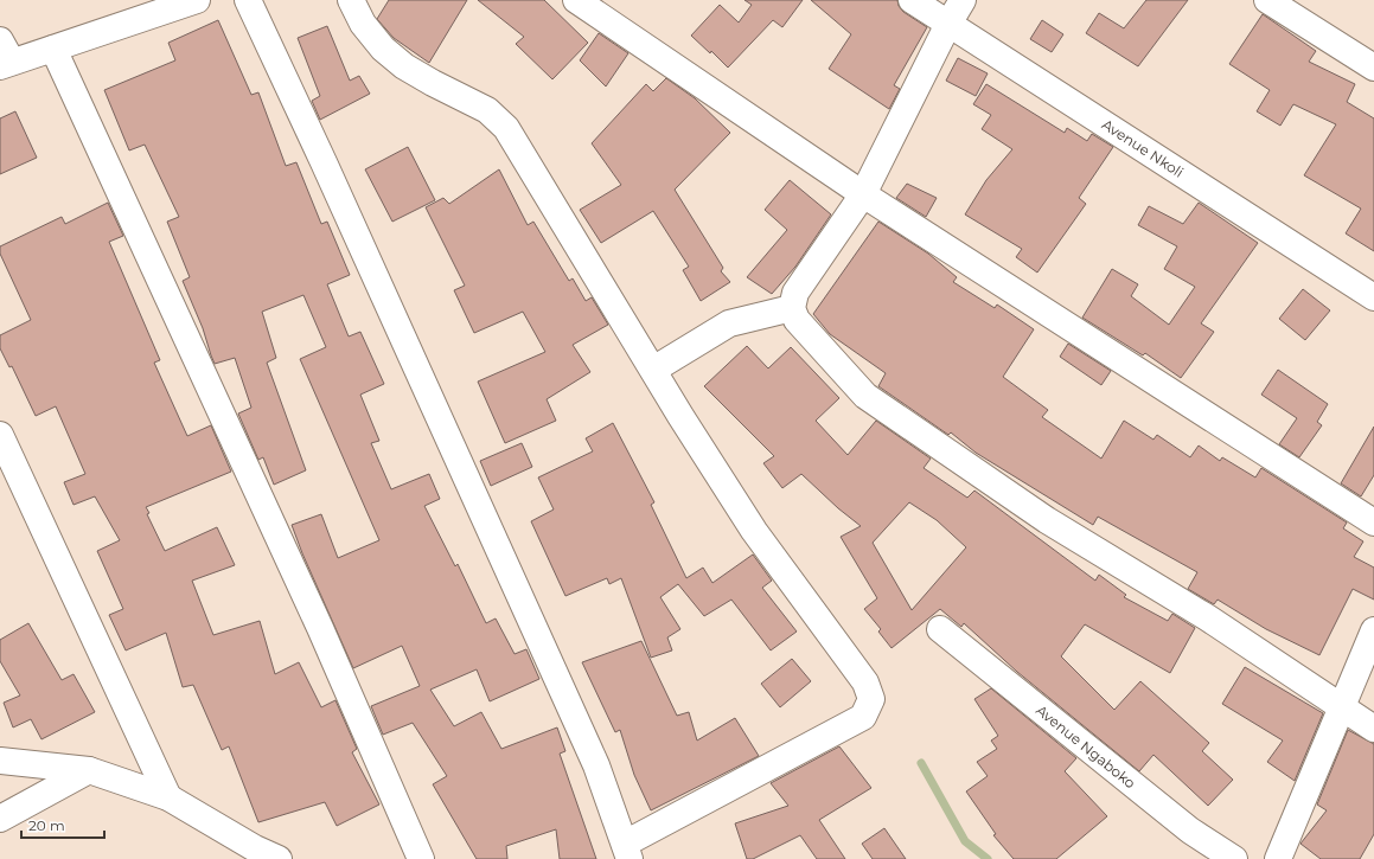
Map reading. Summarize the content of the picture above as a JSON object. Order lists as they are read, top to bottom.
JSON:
{
  "streets": {
    "street": ["Avenue Nkoli", "Avenue Ngaboko"]
  },
  "scale_bar": "20 m"
}
